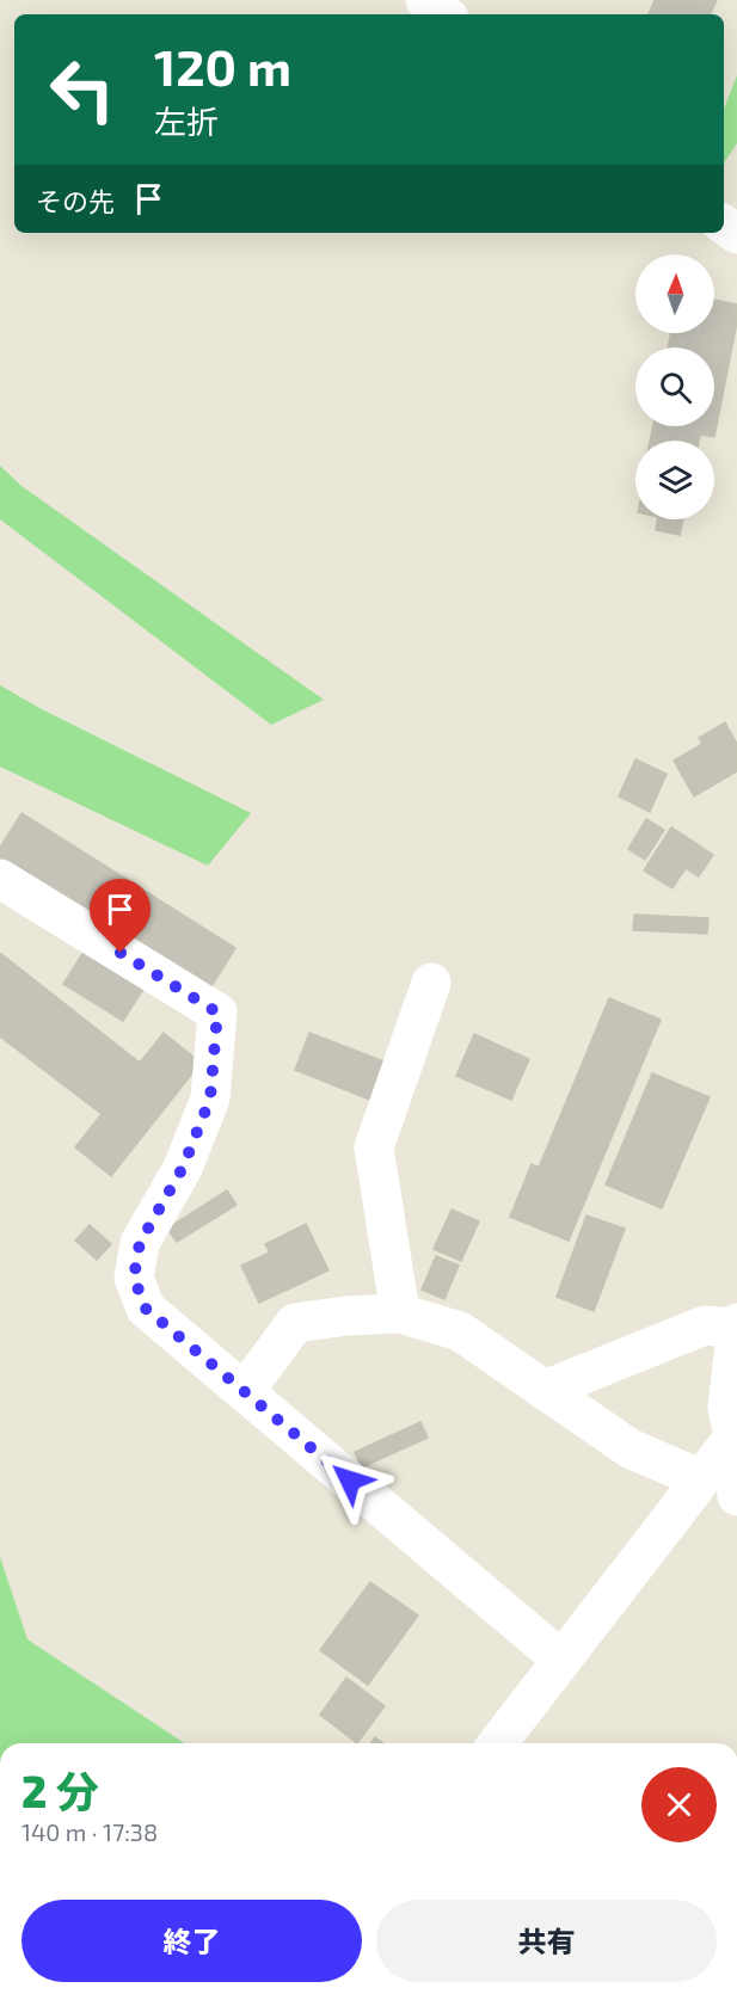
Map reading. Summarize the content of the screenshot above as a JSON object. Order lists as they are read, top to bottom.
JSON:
{
  "north": "top",
  "page": {
    "turn": ["120 m", "左折"],
    "then": "その先",
    "heading": ["2 分", "140 m · 17:38"],
    "buttons": ["終了", "共有"]
  }
}
